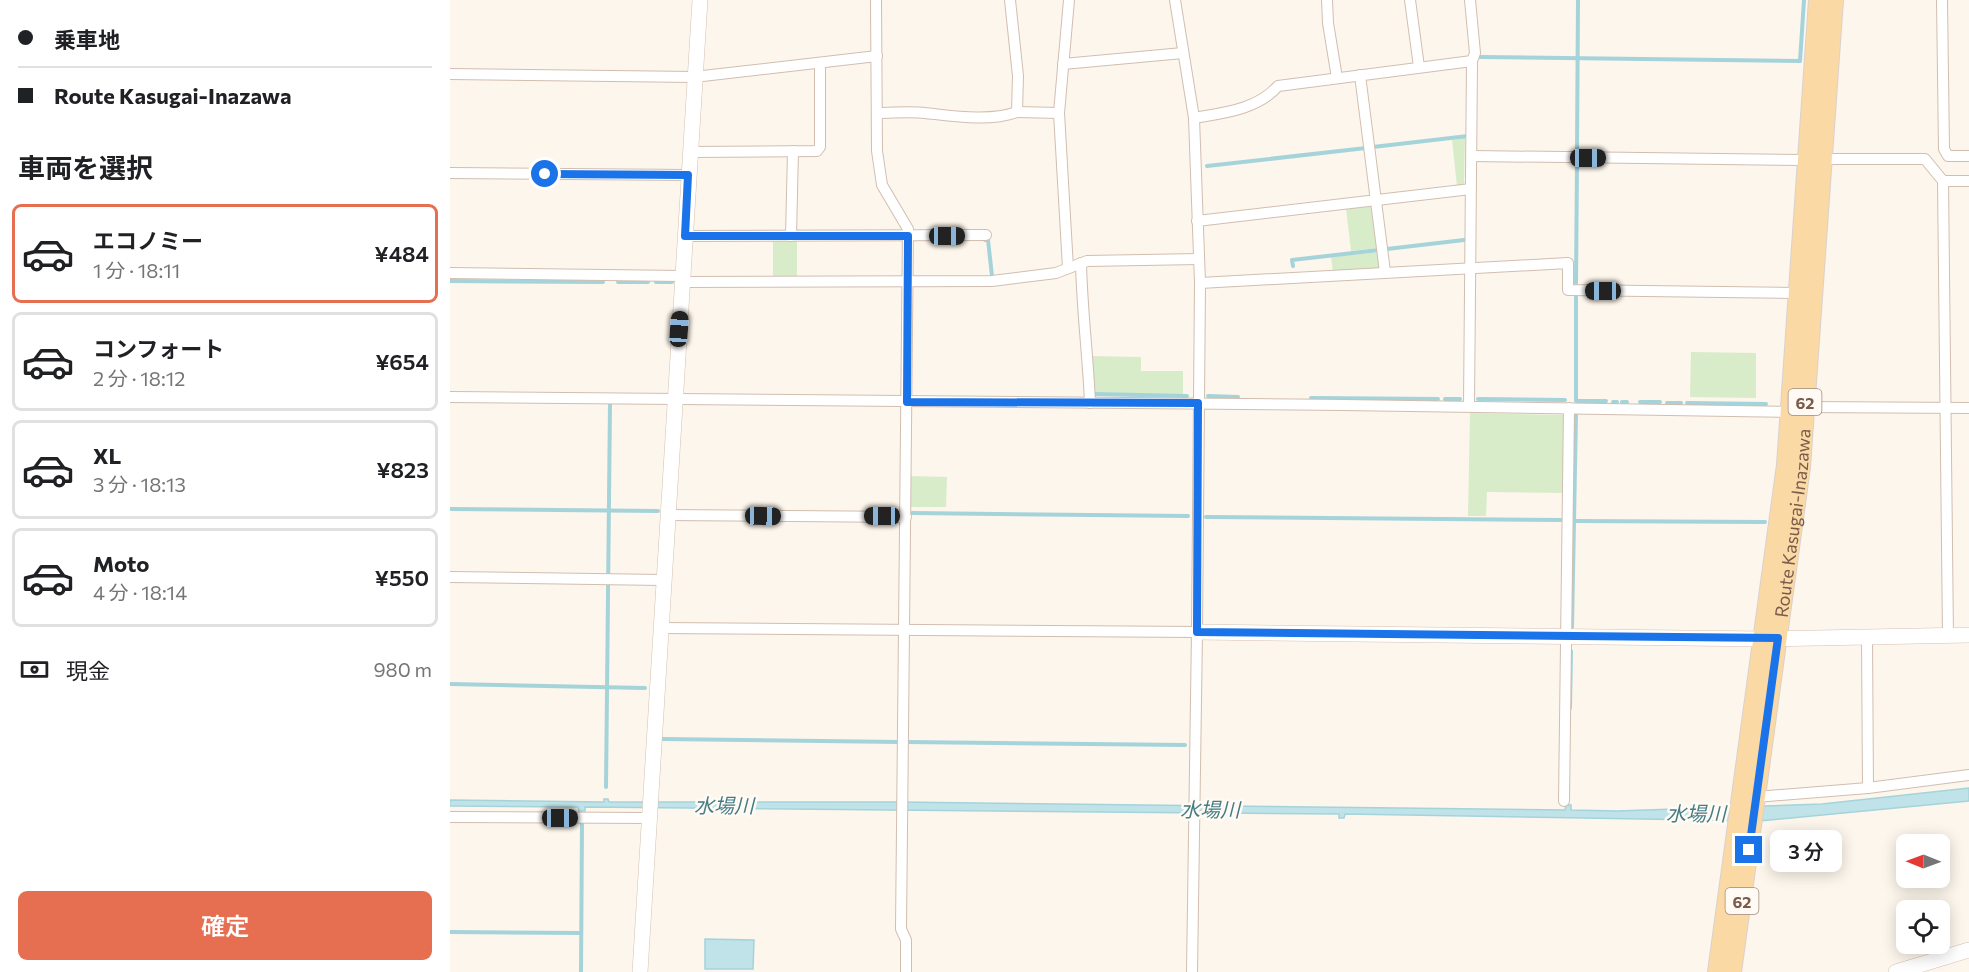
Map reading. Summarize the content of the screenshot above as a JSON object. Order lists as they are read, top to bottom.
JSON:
{
  "streets": {
    "main road": ["62", "Route Kasugai-Inazawa"]
  },
  "water": ["水場川"],
  "north": "left",
  "page": {
    "banner": ["乗車地", "Route Kasugai-Inazawa"],
    "heading": "車両を選択",
    "list": [
      {
        "name": "エコノミー",
        "note": "1 分 · 18:11",
        "value": "¥484"
      },
      {
        "name": "コンフォート",
        "note": "2 分 · 18:12",
        "value": "¥654"
      },
      {
        "name": "XL",
        "note": "3 分 · 18:13",
        "value": "¥823"
      },
      {
        "name": "Moto",
        "note": "4 分 · 18:14",
        "value": "¥550"
      }
    ],
    "pay": ["現金", "980 m"],
    "bubble": "3 分",
    "buttons": "確定"
  }
}
